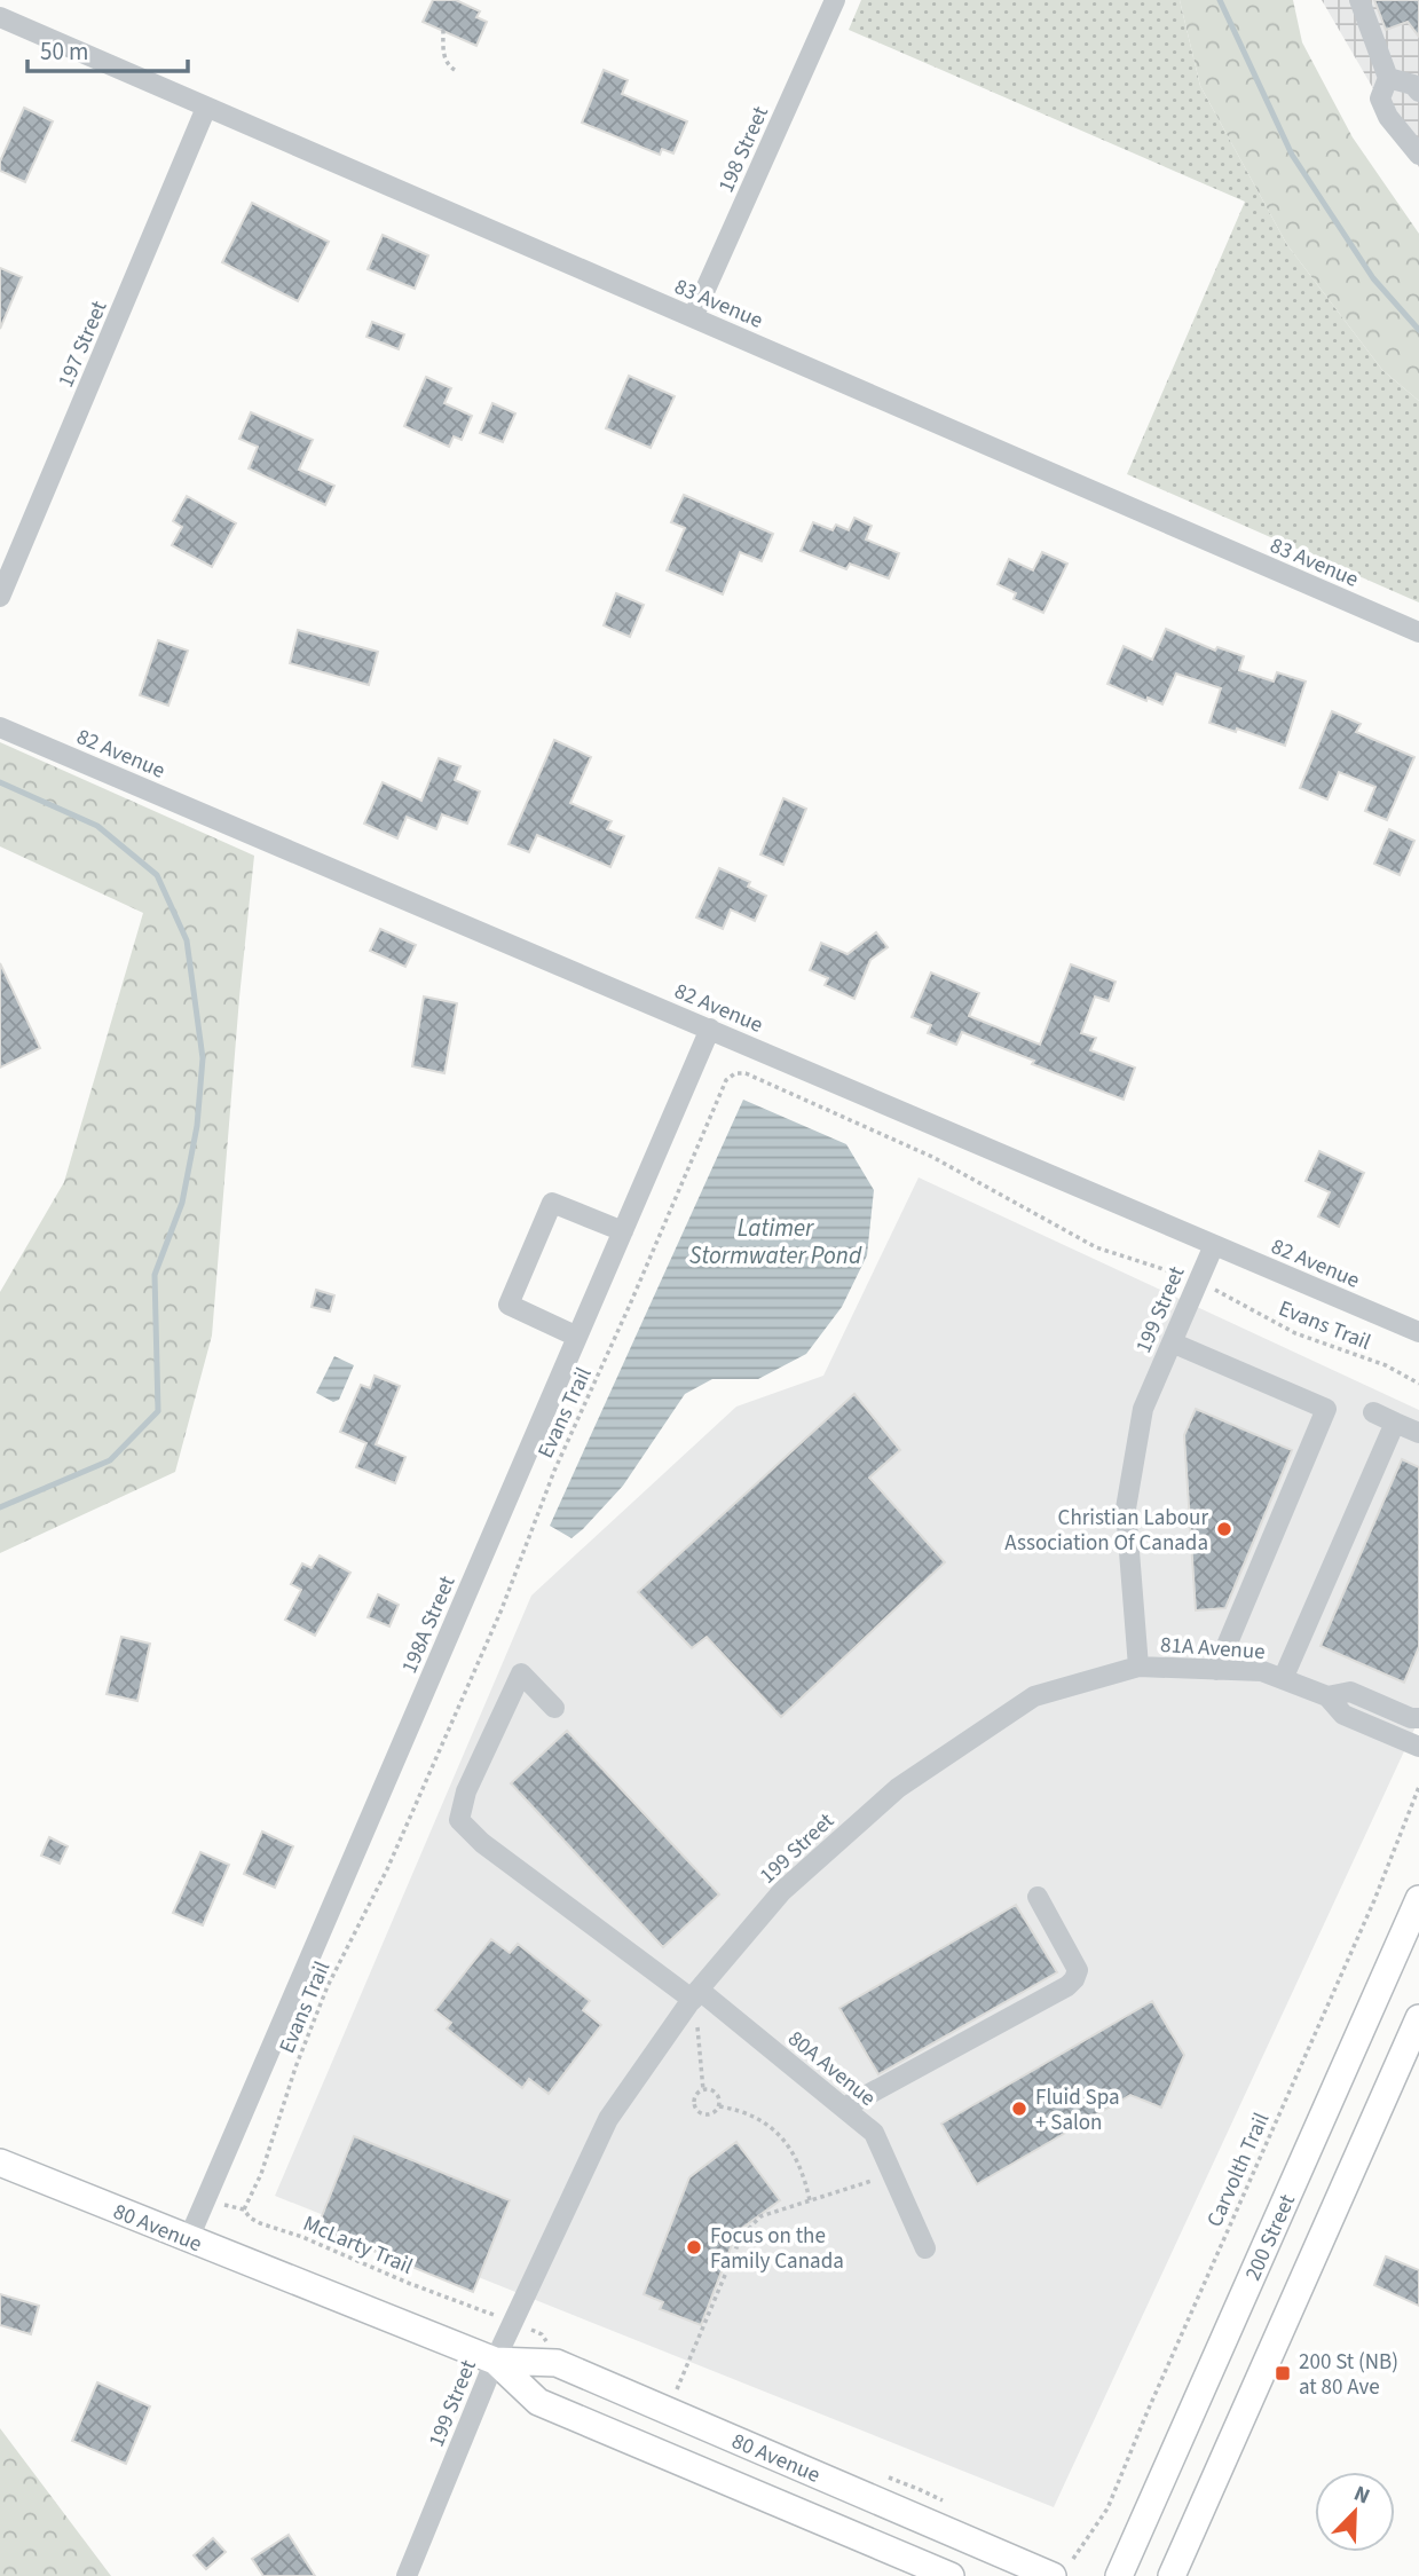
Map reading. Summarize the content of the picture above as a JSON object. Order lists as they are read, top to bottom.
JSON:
{
  "streets": {
    "main road": ["80 Avenue", "200 Street"],
    "street": [
      "198 Street",
      "83 Avenue",
      "197 Street",
      "82 Avenue",
      "199 Street",
      "198A Street",
      "81A Avenue",
      "80A Avenue"
    ],
    "path": ["Evans Trail", "Carvolth Trail", "McLarty Trail"]
  },
  "crossings": [
    ["198 Street", "83 Avenue"],
    ["83 Avenue", "197 Street"],
    ["82 Avenue", "199 Street"],
    ["82 Avenue", "198A Street"],
    ["199 Street", "81A Avenue"],
    ["199 Street", "80A Avenue"],
    ["199 Street", "80 Avenue"],
    ["Evans Trail", "McLarty Trail"],
    ["198A Street", "80 Avenue"],
    ["Carvolth Trail", "80 Avenue"]
  ],
  "water": ["Latimer Stormwater Pond"],
  "places": {
    "other": ["Christian Labour Association Of Canada", "Fluid Spa + Salon", "Focus on the Family Canada"],
    "transit": ["200 St (NB) at 80 Ave"]
  },
  "scale_bar": "50 m",
  "north": "top right"
}
